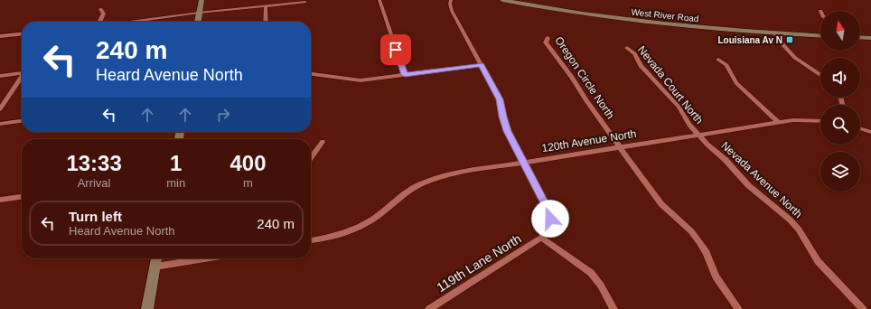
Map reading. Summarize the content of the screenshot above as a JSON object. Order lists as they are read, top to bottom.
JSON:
{
  "streets": {
    "main road": ["West River Road"],
    "street": [
      "Oregon Circle North",
      "Nevada Court North",
      "120th Avenue North",
      "Nevada Avenue North",
      "119th Lane North"
    ]
  },
  "crossings": [
    ["Oregon Circle North", "120th Avenue North"],
    ["Nevada Court North", "120th Avenue North"],
    ["Nevada Court North", "Nevada Avenue North"],
    ["120th Avenue North", "Nevada Avenue North"]
  ],
  "places": {
    "transit": ["Louisiana Av N"]
  },
  "north": "top",
  "page": {
    "turn": ["240 m", "Heard Avenue North"],
    "eta": [
      "13:33",
      "Arrival",
      "1",
      "min",
      "400",
      "m"
    ],
    "list": [
      {
        "name": "Turn left",
        "note": "Heard Avenue North",
        "value": "240 m"
      }
    ]
  }
}
